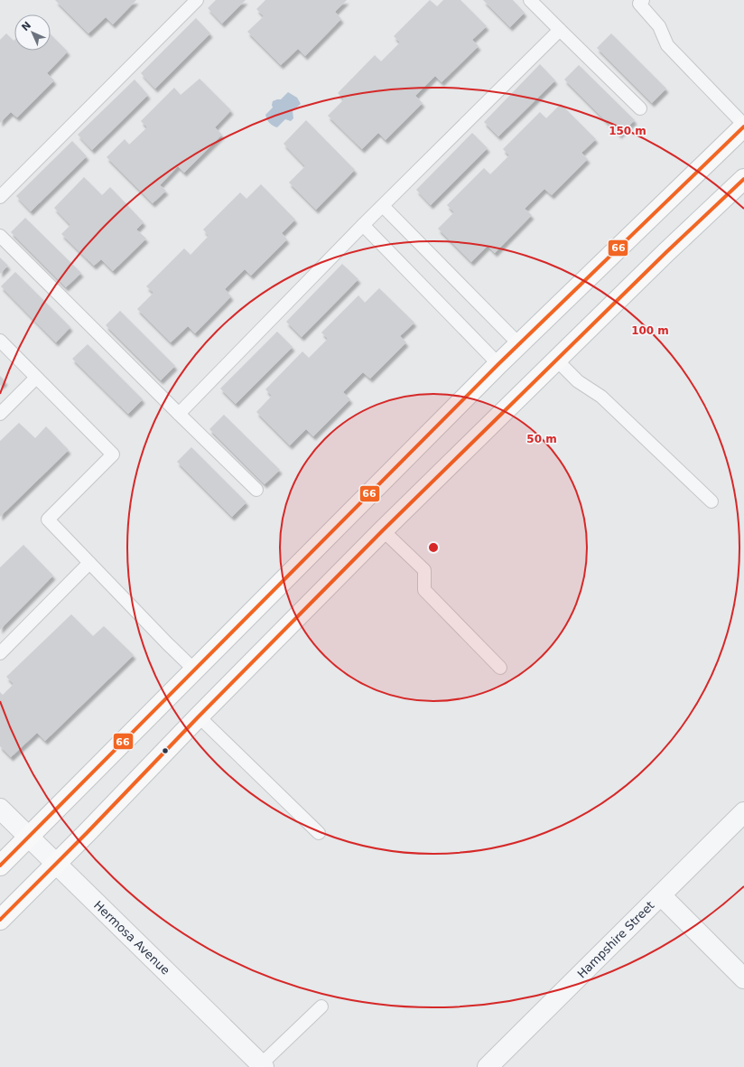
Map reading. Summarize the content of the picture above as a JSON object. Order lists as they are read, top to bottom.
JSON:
{
  "streets": {
    "street": ["Hermosa Avenue", "Hampshire Street"]
  },
  "lines": ["transit line 66"],
  "north": "top left",
  "rings": ["150 m", "100 m", "50 m"]
}
